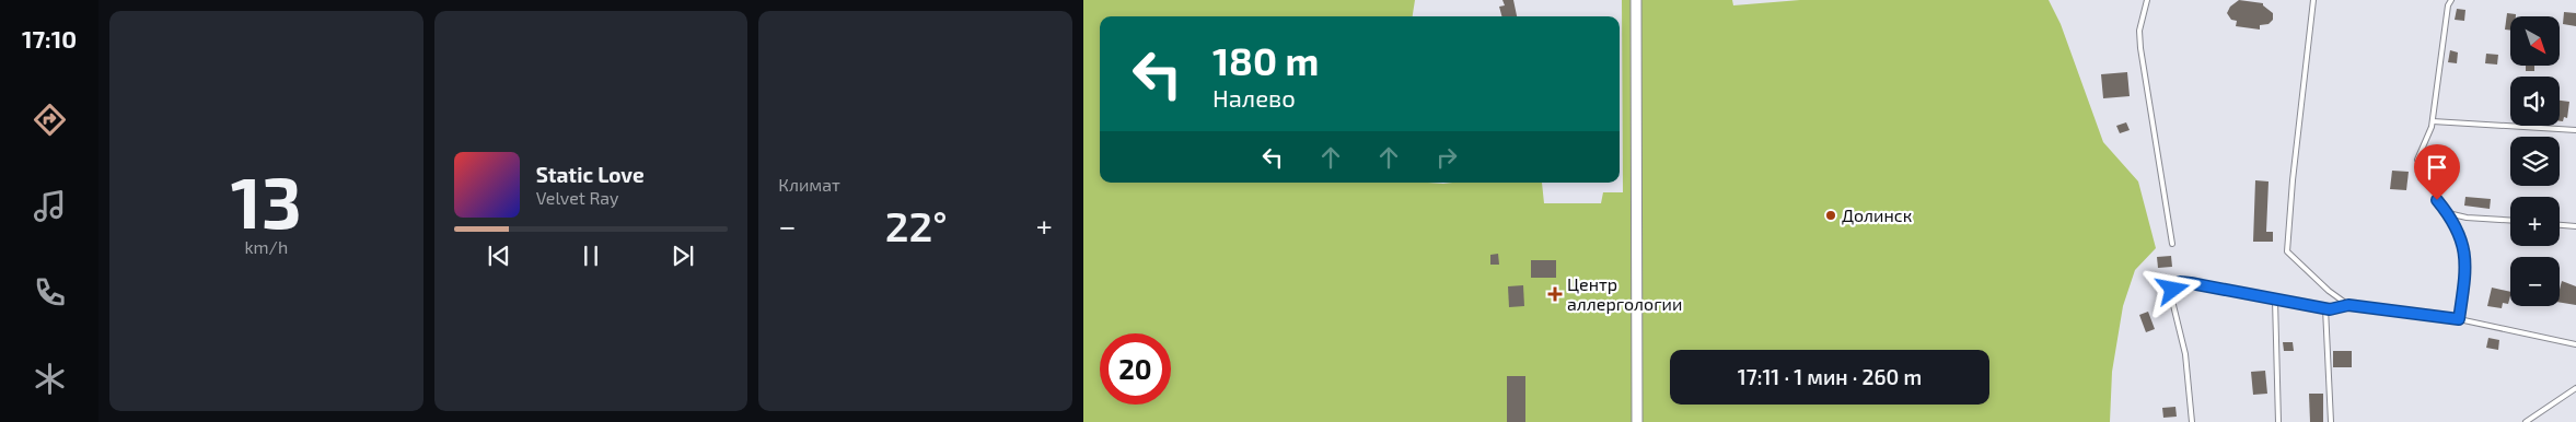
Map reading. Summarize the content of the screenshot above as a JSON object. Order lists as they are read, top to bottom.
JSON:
{
  "places": {
    "other": ["Долинск"],
    "health": ["Центр аллергологии"]
  },
  "north": "bottom right",
  "page": {
    "tabs": "17:10",
    "tile": [
      ["13", "km/h"],
      "Климат"
    ],
    "map_buttons": ["+", "−"],
    "turn": ["180 m", "Налево"],
    "song": ["Static Love", "Velvet Ray"],
    "heat": ["−", "22°", "+"],
    "limit": "20",
    "trip": "17:11 · 1 мин · 260 m"
  }
}
